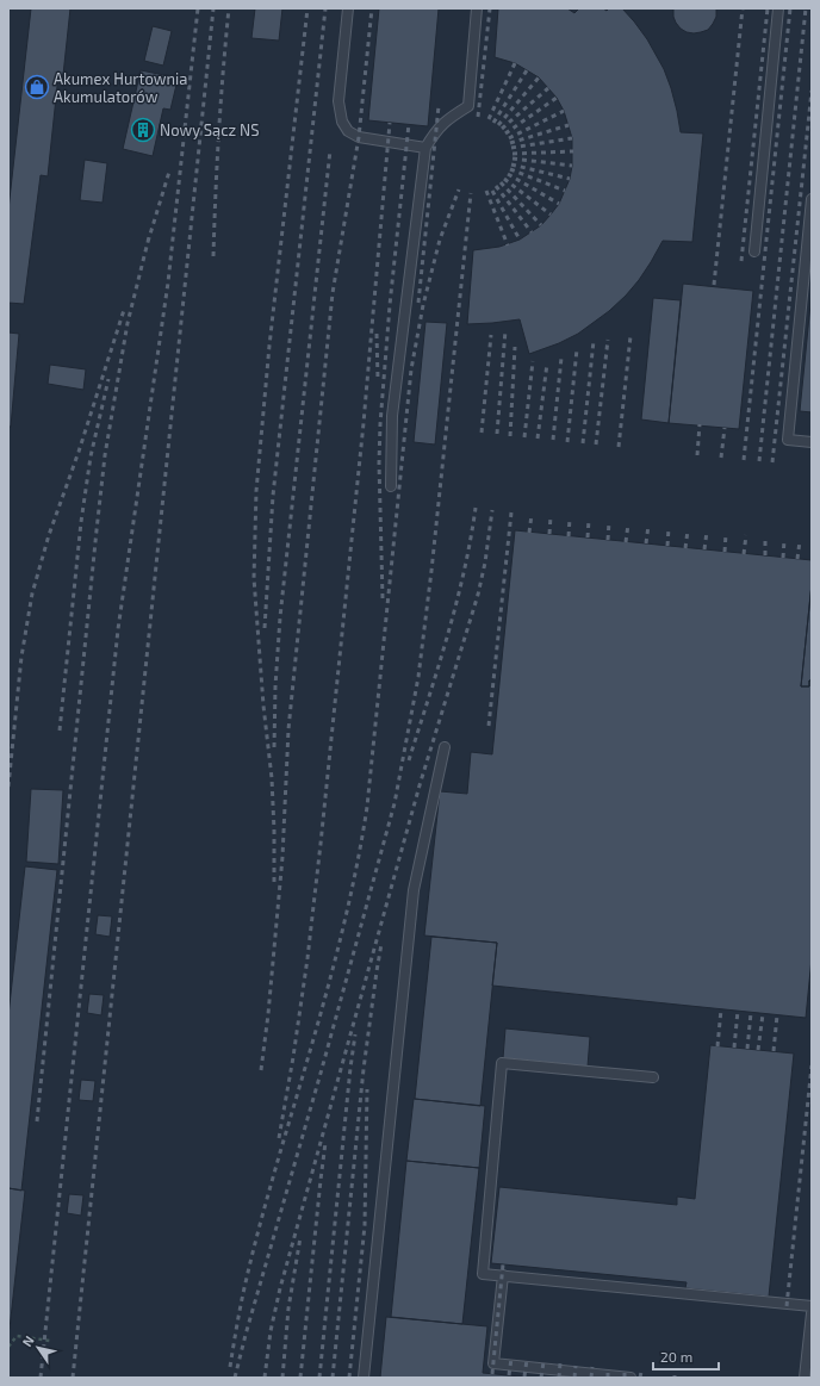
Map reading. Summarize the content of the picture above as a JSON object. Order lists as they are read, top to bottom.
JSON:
{
  "places": {
    "shop": ["Akumex Hurtownia Akumulatorów"],
    "building": ["Nowy Sącz NS"]
  },
  "scale_bar": "20 m",
  "north": "top left"
}
